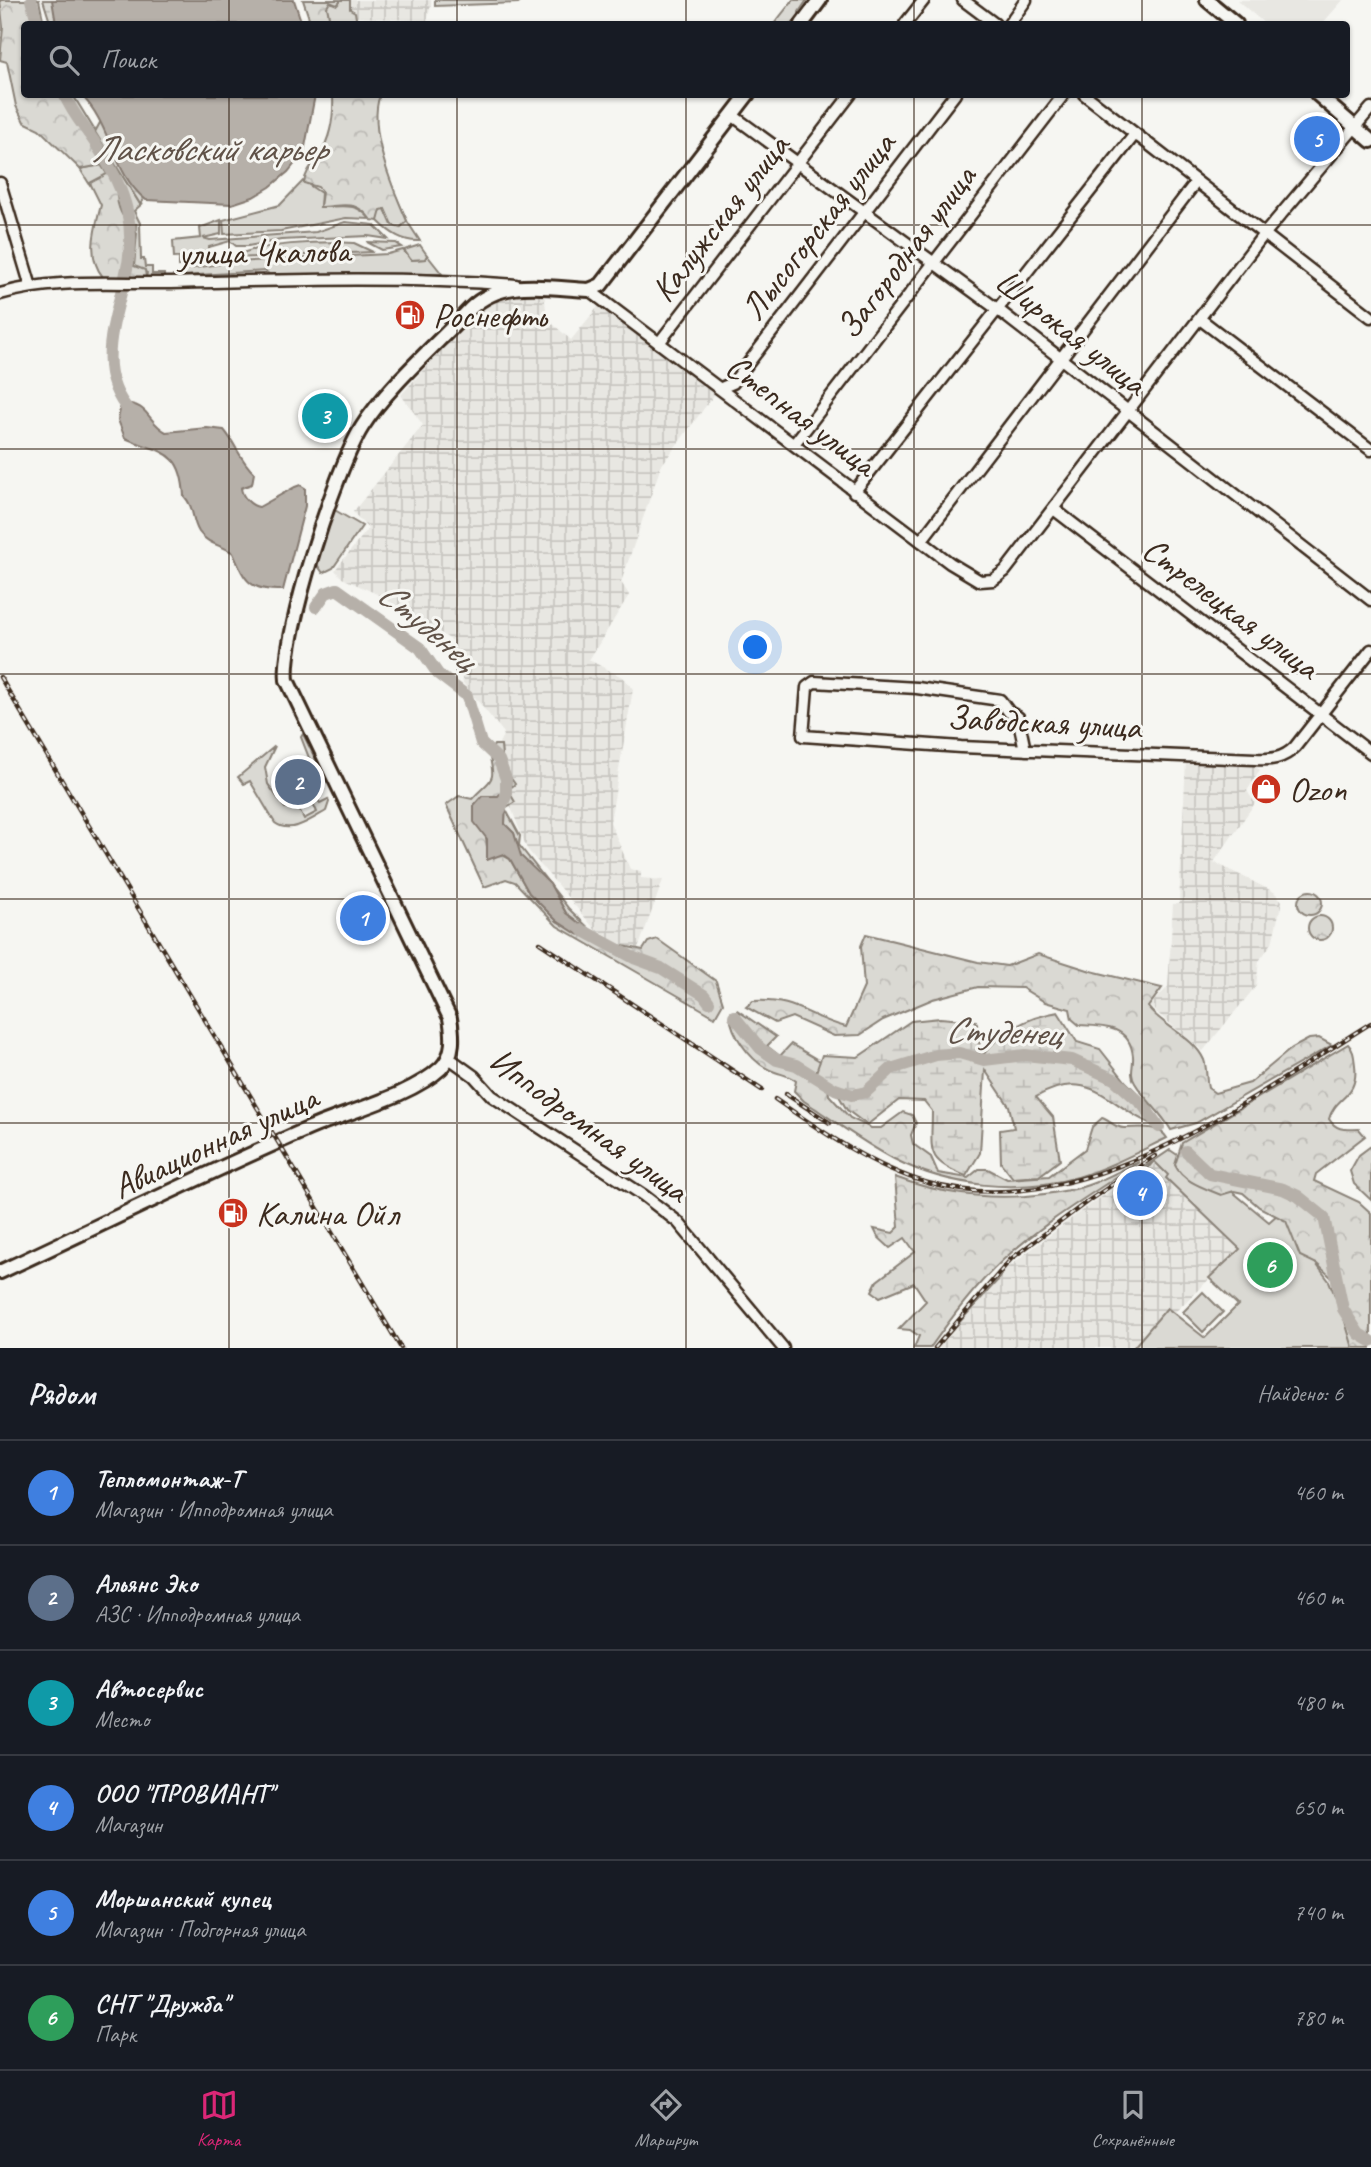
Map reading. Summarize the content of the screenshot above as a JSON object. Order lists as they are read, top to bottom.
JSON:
{
  "streets": {
    "main road": ["Ипподромная улица", "Авиационная улица"],
    "street": [
      "Калужская улица",
      "Лысогорская улица",
      "улица Чкалова",
      "Загородная улица",
      "Широкая улица",
      "Степная улица",
      "Стрелецкая улица",
      "Заводская улица"
    ]
  },
  "crossings": [
    ["Калужская улица", "Широкая улица"],
    ["Калужская улица", "Степная улица"],
    ["Лысогорская улица", "Широкая улица"],
    ["Лысогорская улица", "Степная улица"],
    ["улица Чкалова", "Ипподромная улица"],
    ["Загородная улица", "Широкая улица"],
    ["Загородная улица", "Степная улица"],
    ["Степная улица", "Стрелецкая улица"],
    ["Стрелецкая улица", "Заводская улица"],
    ["Ипподромная улица", "Авиационная улица"]
  ],
  "water": ["Ласковский карьер", "Студенец"],
  "places": {
    "fuel station": ["Роснефть", "Калина Ойл"],
    "shop": ["Ozon"]
  },
  "page": {
    "search": "Поиск",
    "pins": [
      "5",
      "3",
      "2",
      "1",
      "4",
      "6"
    ],
    "heading": ["Рядом", "Найдено: 6"],
    "list": [
      {
        "mark": "1",
        "name": "Тепломонтаж-Т",
        "note": "Магазин · Ипподромная улица",
        "value": "460 m"
      },
      {
        "mark": "2",
        "name": "Альянс Эко",
        "note": "АЗС · Ипподромная улица",
        "value": "460 m"
      },
      {
        "mark": "3",
        "name": "Автосервис",
        "note": "Место",
        "value": "480 m"
      },
      {
        "mark": "4",
        "name": "ООО \"ПРОВИАНТ\"",
        "note": "Магазин",
        "value": "650 m"
      },
      {
        "mark": "5",
        "name": "Моршанский купец",
        "note": "Магазин · Подгорная улица",
        "value": "740 m"
      },
      {
        "mark": "6",
        "name": "СНТ \"Дружба\"",
        "note": "Парк",
        "value": "780 m"
      }
    ],
    "nav": ["Карта", "Маршрут", "Сохранённые"]
  }
}
